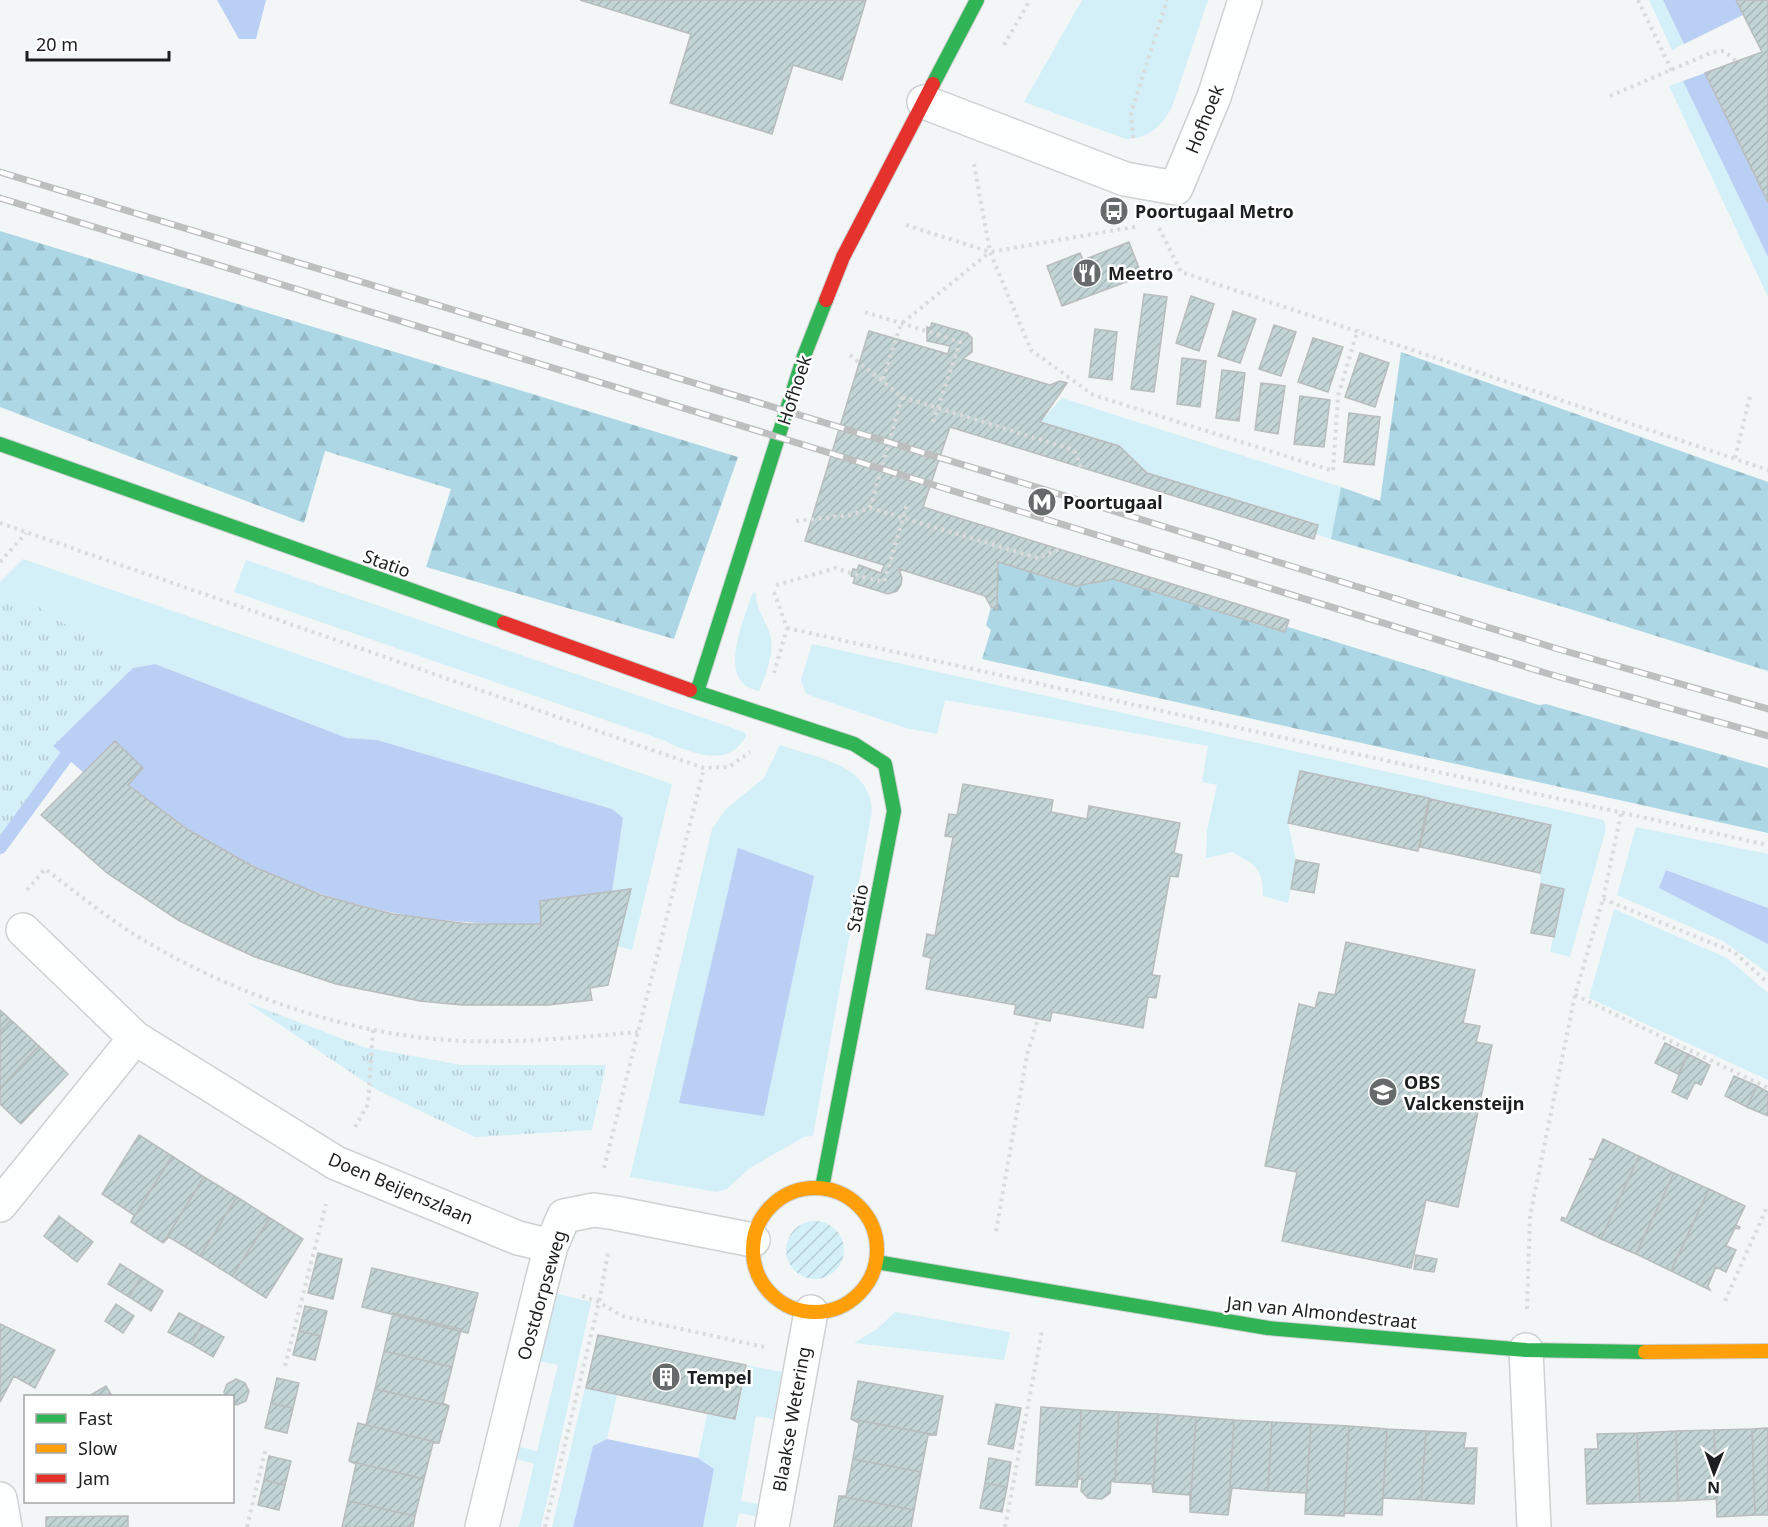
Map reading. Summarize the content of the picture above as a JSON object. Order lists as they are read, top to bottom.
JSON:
{
  "streets": {
    "street": [
      "Hofhoek",
      "Statio",
      "Doen Beijenszlaan",
      "Oostdorpseweg",
      "Jan van Almondestraat",
      "Blaakse Wetering"
    ]
  },
  "crossings": [
    ["Hofhoek", "Statio"],
    ["Statio", "Oostdorpseweg"],
    ["Statio", "Jan van Almondestraat"],
    ["Statio", "Blaakse Wetering"],
    ["Doen Beijenszlaan", "Oostdorpseweg"],
    ["Oostdorpseweg", "Jan van Almondestraat"],
    ["Oostdorpseweg", "Blaakse Wetering"],
    ["Jan van Almondestraat", "Blaakse Wetering"]
  ],
  "places": {
    "bus stop": ["Poortugaal Metro"],
    "restaurant": ["Meetro"],
    "metro station": ["Poortugaal"],
    "school or university": ["OBS Valckensteijn"],
    "building": ["Tempel"]
  },
  "legend": ["Fast", "Slow", "Jam"],
  "scale_bar": "20 m",
  "north": "bottom"
}
